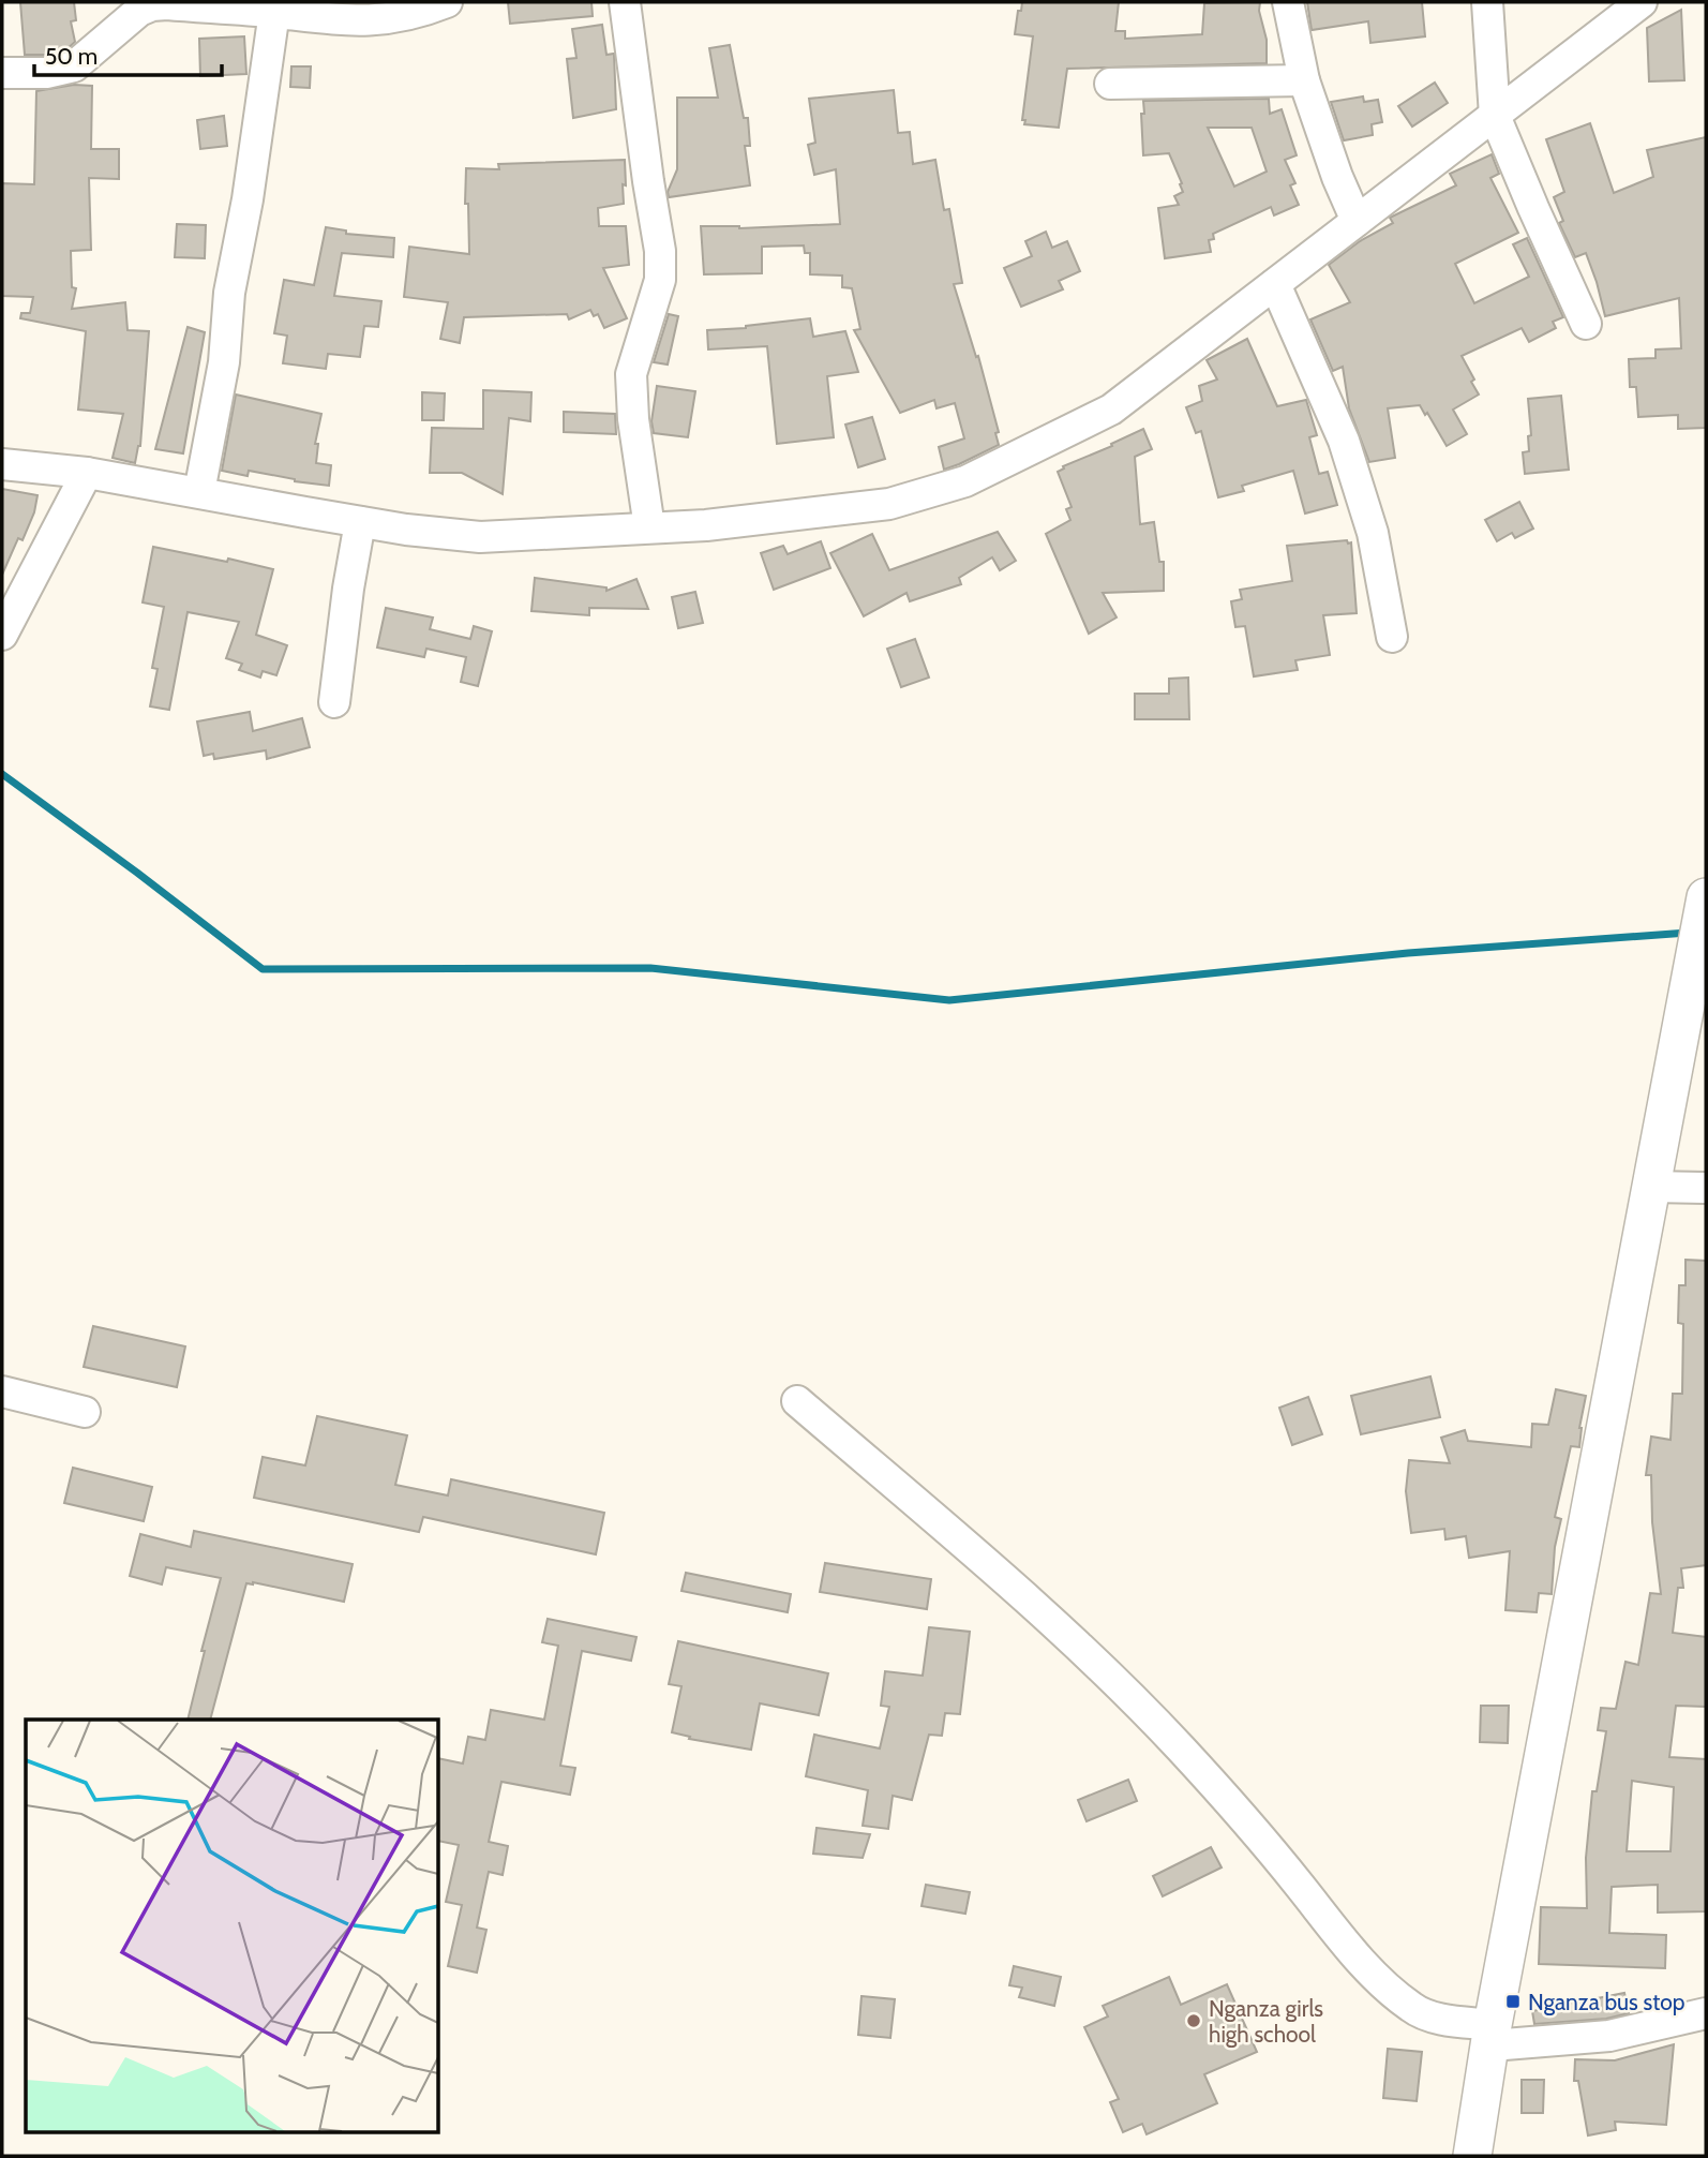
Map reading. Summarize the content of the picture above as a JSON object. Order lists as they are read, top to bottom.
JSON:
{
  "places": {
    "transit": ["Nganza bus stop"],
    "other": ["Nganza girls high school"]
  },
  "scale_bar": "50 m"
}
